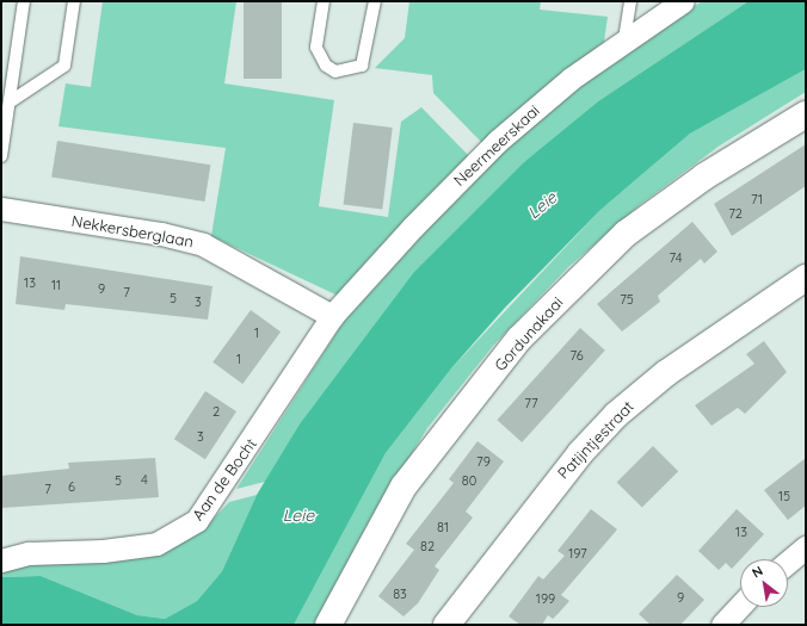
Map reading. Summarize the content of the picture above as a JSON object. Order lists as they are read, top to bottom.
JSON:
{
  "streets": {
    "street": [
      "Neermeerskaai",
      "Nekkersberglaan",
      "Gordunakaai",
      "Patijntjestraat",
      "Aan de Bocht"
    ]
  },
  "crossings": [
    ["Neermeerskaai", "Nekkersberglaan"],
    ["Neermeerskaai", "Aan de Bocht"],
    ["Nekkersberglaan", "Aan de Bocht"]
  ],
  "water": ["Leie"],
  "house_numbers": [
    "71",
    "72",
    "74",
    "13",
    "11",
    "9",
    "7",
    "5",
    "75",
    "3",
    "1",
    "76",
    "1",
    "77",
    "2",
    "3",
    "79",
    "4",
    "5",
    "80",
    "6",
    "7",
    "15",
    "81",
    "13",
    "82",
    "197",
    "83",
    "9",
    "199"
  ],
  "north": "top left"
}
